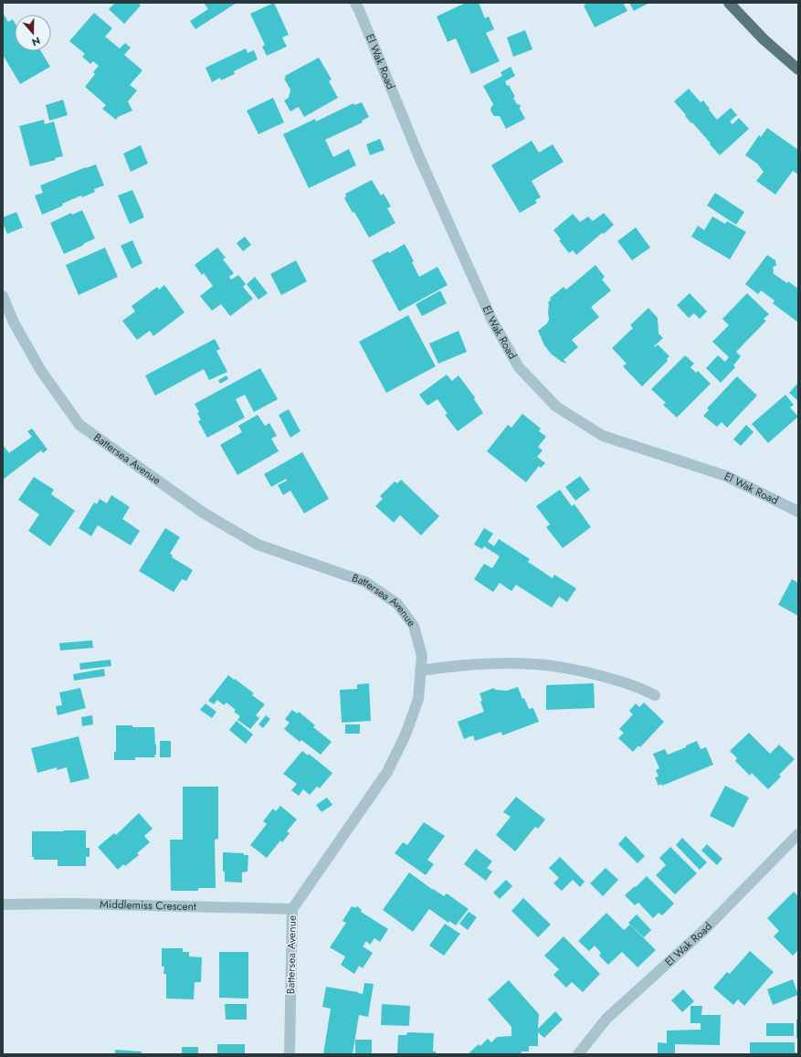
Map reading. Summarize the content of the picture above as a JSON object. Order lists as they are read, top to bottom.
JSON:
{
  "streets": {
    "street": ["El Wak Road", "Battersea Avenue", "Middlemiss Crescent"]
  },
  "crossings": [
    ["Battersea Avenue", "Middlemiss Crescent"]
  ],
  "north": "bottom"
}
